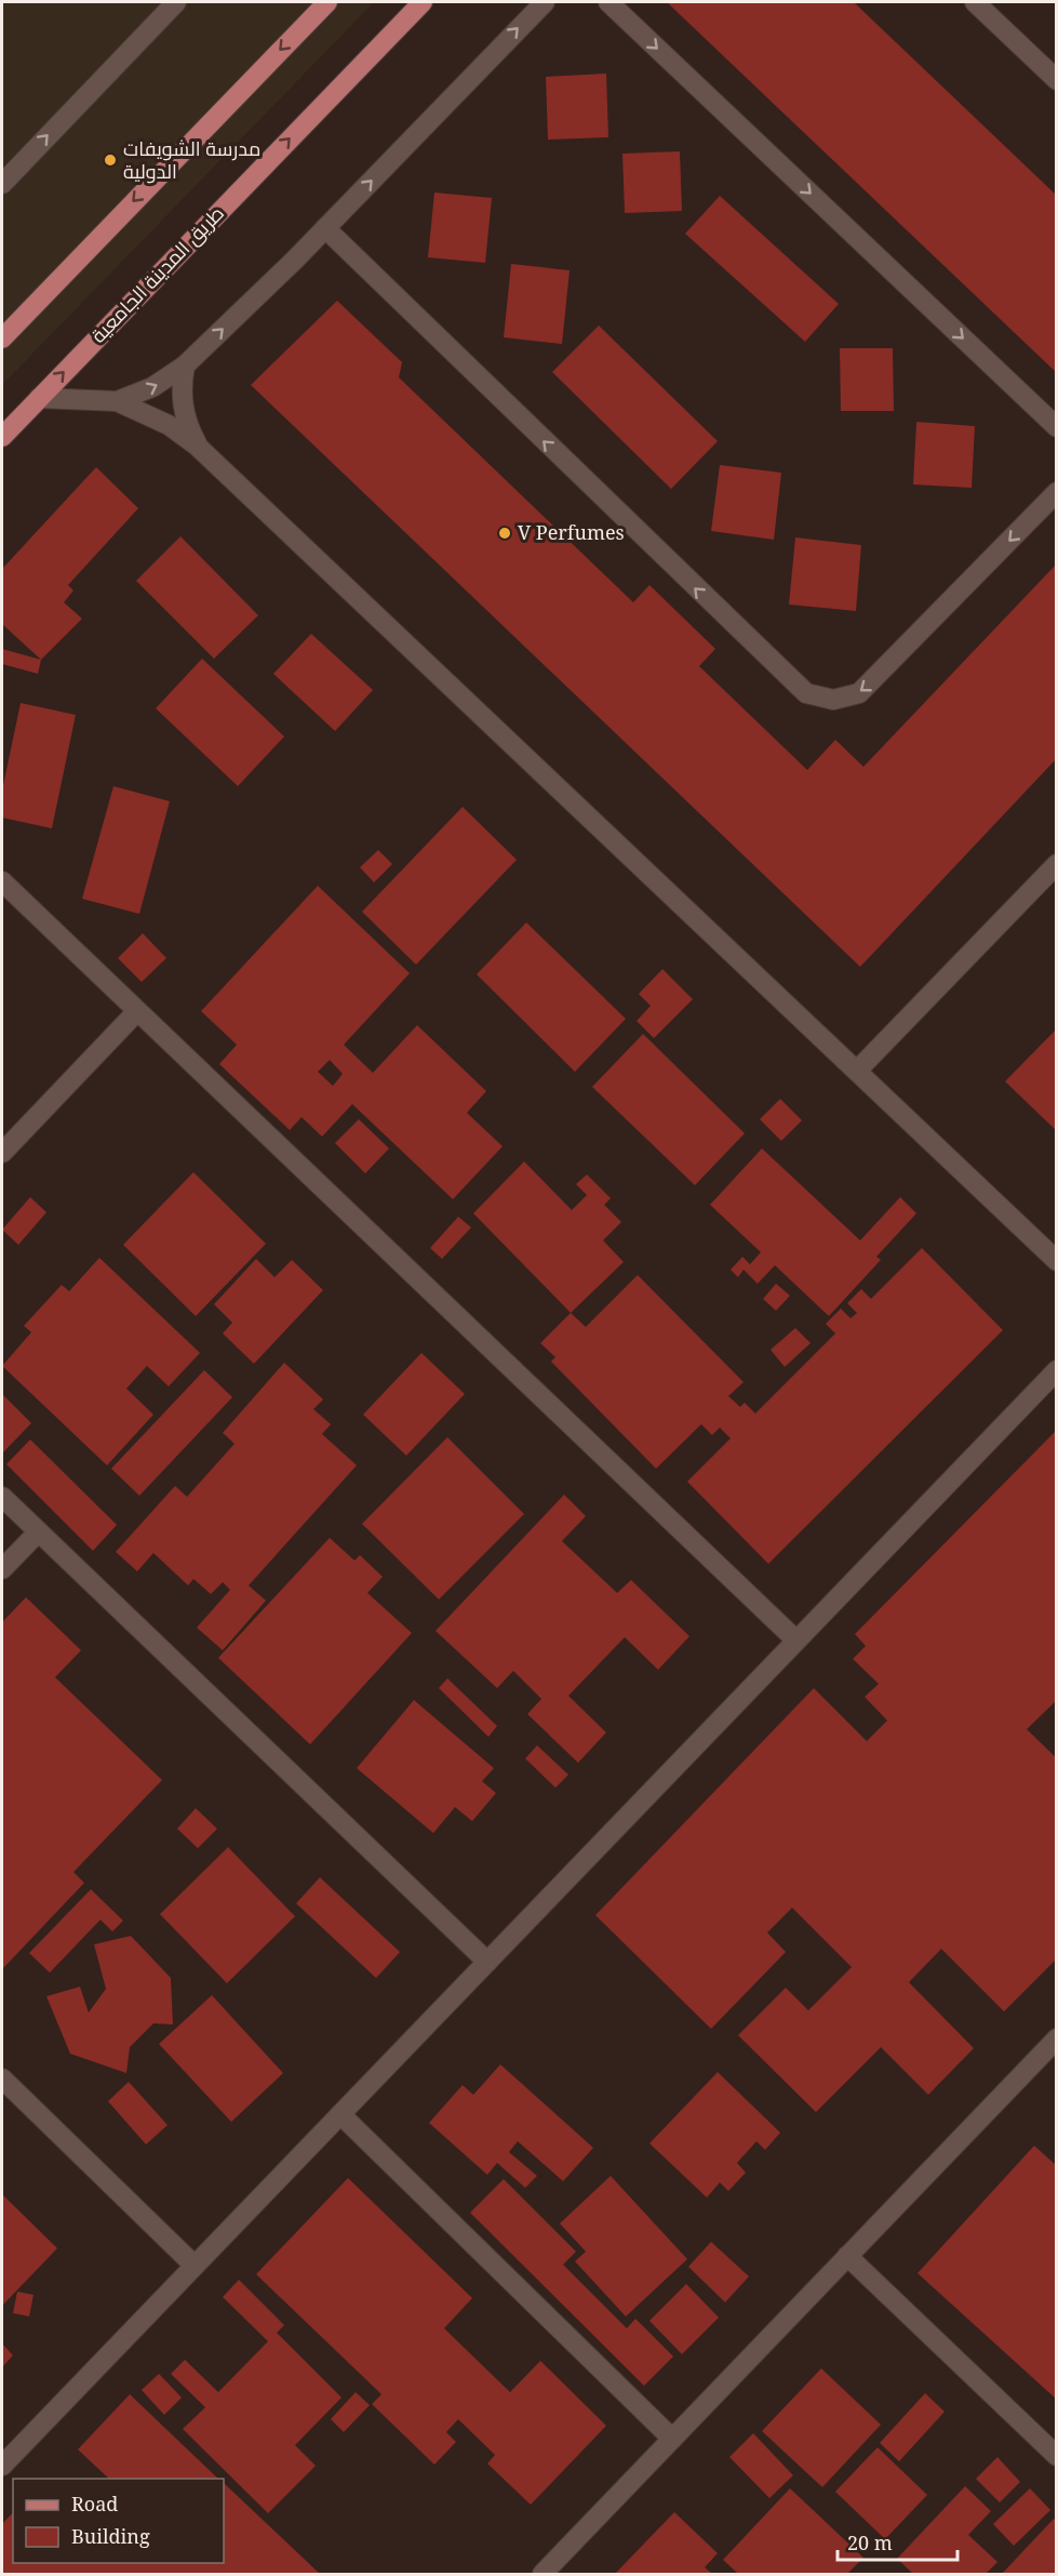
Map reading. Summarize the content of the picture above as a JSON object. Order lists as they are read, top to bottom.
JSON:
{
  "streets": {
    "main road": ["طريق المدينة الجامعية"]
  },
  "places": ["مدرسة الشويفات الدولية", "V Perfumes"],
  "legend": ["Road", "Building"],
  "scale_bar": "20 m"
}
